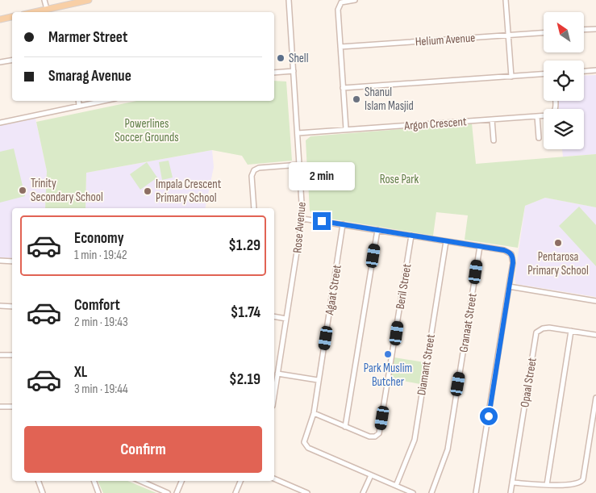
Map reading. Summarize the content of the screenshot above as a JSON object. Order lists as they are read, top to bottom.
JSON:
{
  "streets": {
    "street": [
      "Helium Avenue",
      "Argon Crescent",
      "Rose Avenue",
      "Beril Street",
      "Agaat Street",
      "Granaat Street",
      "Diamant Street",
      "Opaal Street"
    ]
  },
  "crossings": [
    ["Argon Crescent", "Rose Avenue"],
    ["Beril Street", "Agaat Street"]
  ],
  "parks": ["Powerlines Soccer Grounds", "Rose Park"],
  "places": [
    "Shell",
    "Shanul Islam Masjid",
    "Trinity Secondary School",
    "Impala Crescent Primary School",
    "Pentarosa Primary School",
    "Park Muslim Butcher"
  ],
  "north": "top left",
  "page": {
    "banner": ["Marmer Street", "Smarag Avenue"],
    "bubble": "2 min",
    "list": [
      {
        "name": "Economy",
        "note": "1 min · 19:42",
        "value": "$1.29"
      },
      {
        "name": "Comfort",
        "note": "2 min · 19:43",
        "value": "$1.74"
      },
      {
        "name": "XL",
        "note": "3 min · 19:44",
        "value": "$2.19"
      }
    ],
    "buttons": "Confirm"
  }
}
